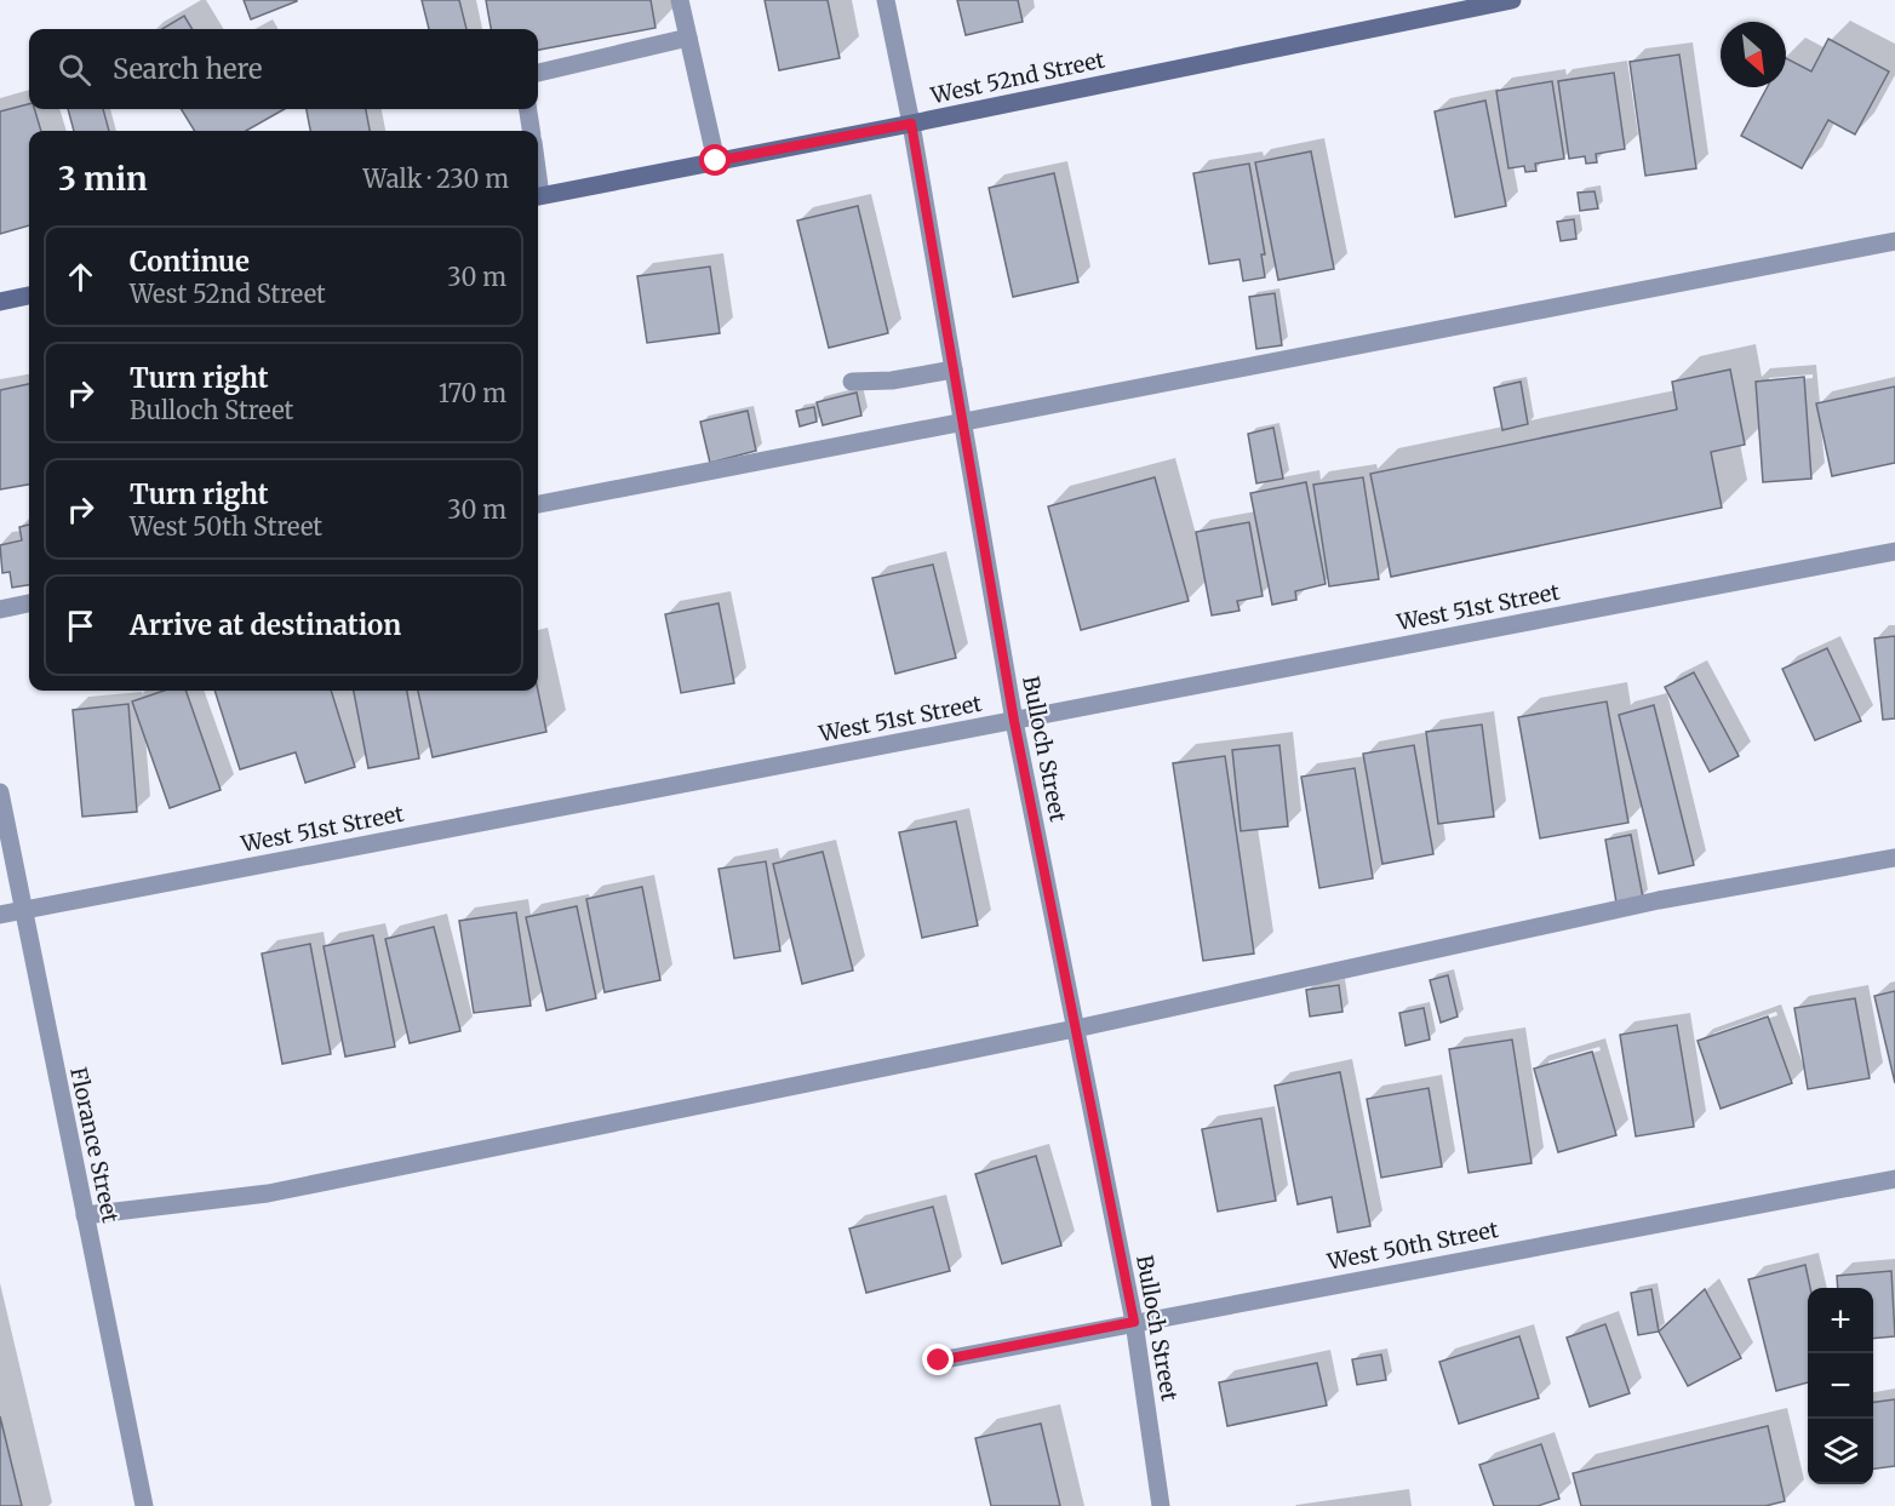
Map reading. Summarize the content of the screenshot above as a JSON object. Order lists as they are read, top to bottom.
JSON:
{
  "streets": {
    "main road": ["West 52nd Street"],
    "street": [
      "West 51st Street",
      "Bulloch Street",
      "Florance Street",
      "West 50th Street"
    ]
  },
  "crossings": [
    ["West 52nd Street", "Bulloch Street"],
    ["West 51st Street", "Bulloch Street"],
    ["West 51st Street", "Florance Street"],
    ["Bulloch Street", "West 50th Street"]
  ],
  "north": "bottom right",
  "page": {
    "search": "Search here",
    "heading": ["3 min", "Walk · 230 m"],
    "list": [
      ["Continue", "West 52nd Street", "30 m"],
      ["Turn right", "Bulloch Street", "170 m"],
      ["Turn right", "West 50th Street", "30 m"],
      "Arrive at destination"
    ],
    "map_buttons": ["+", "−"]
  }
}
